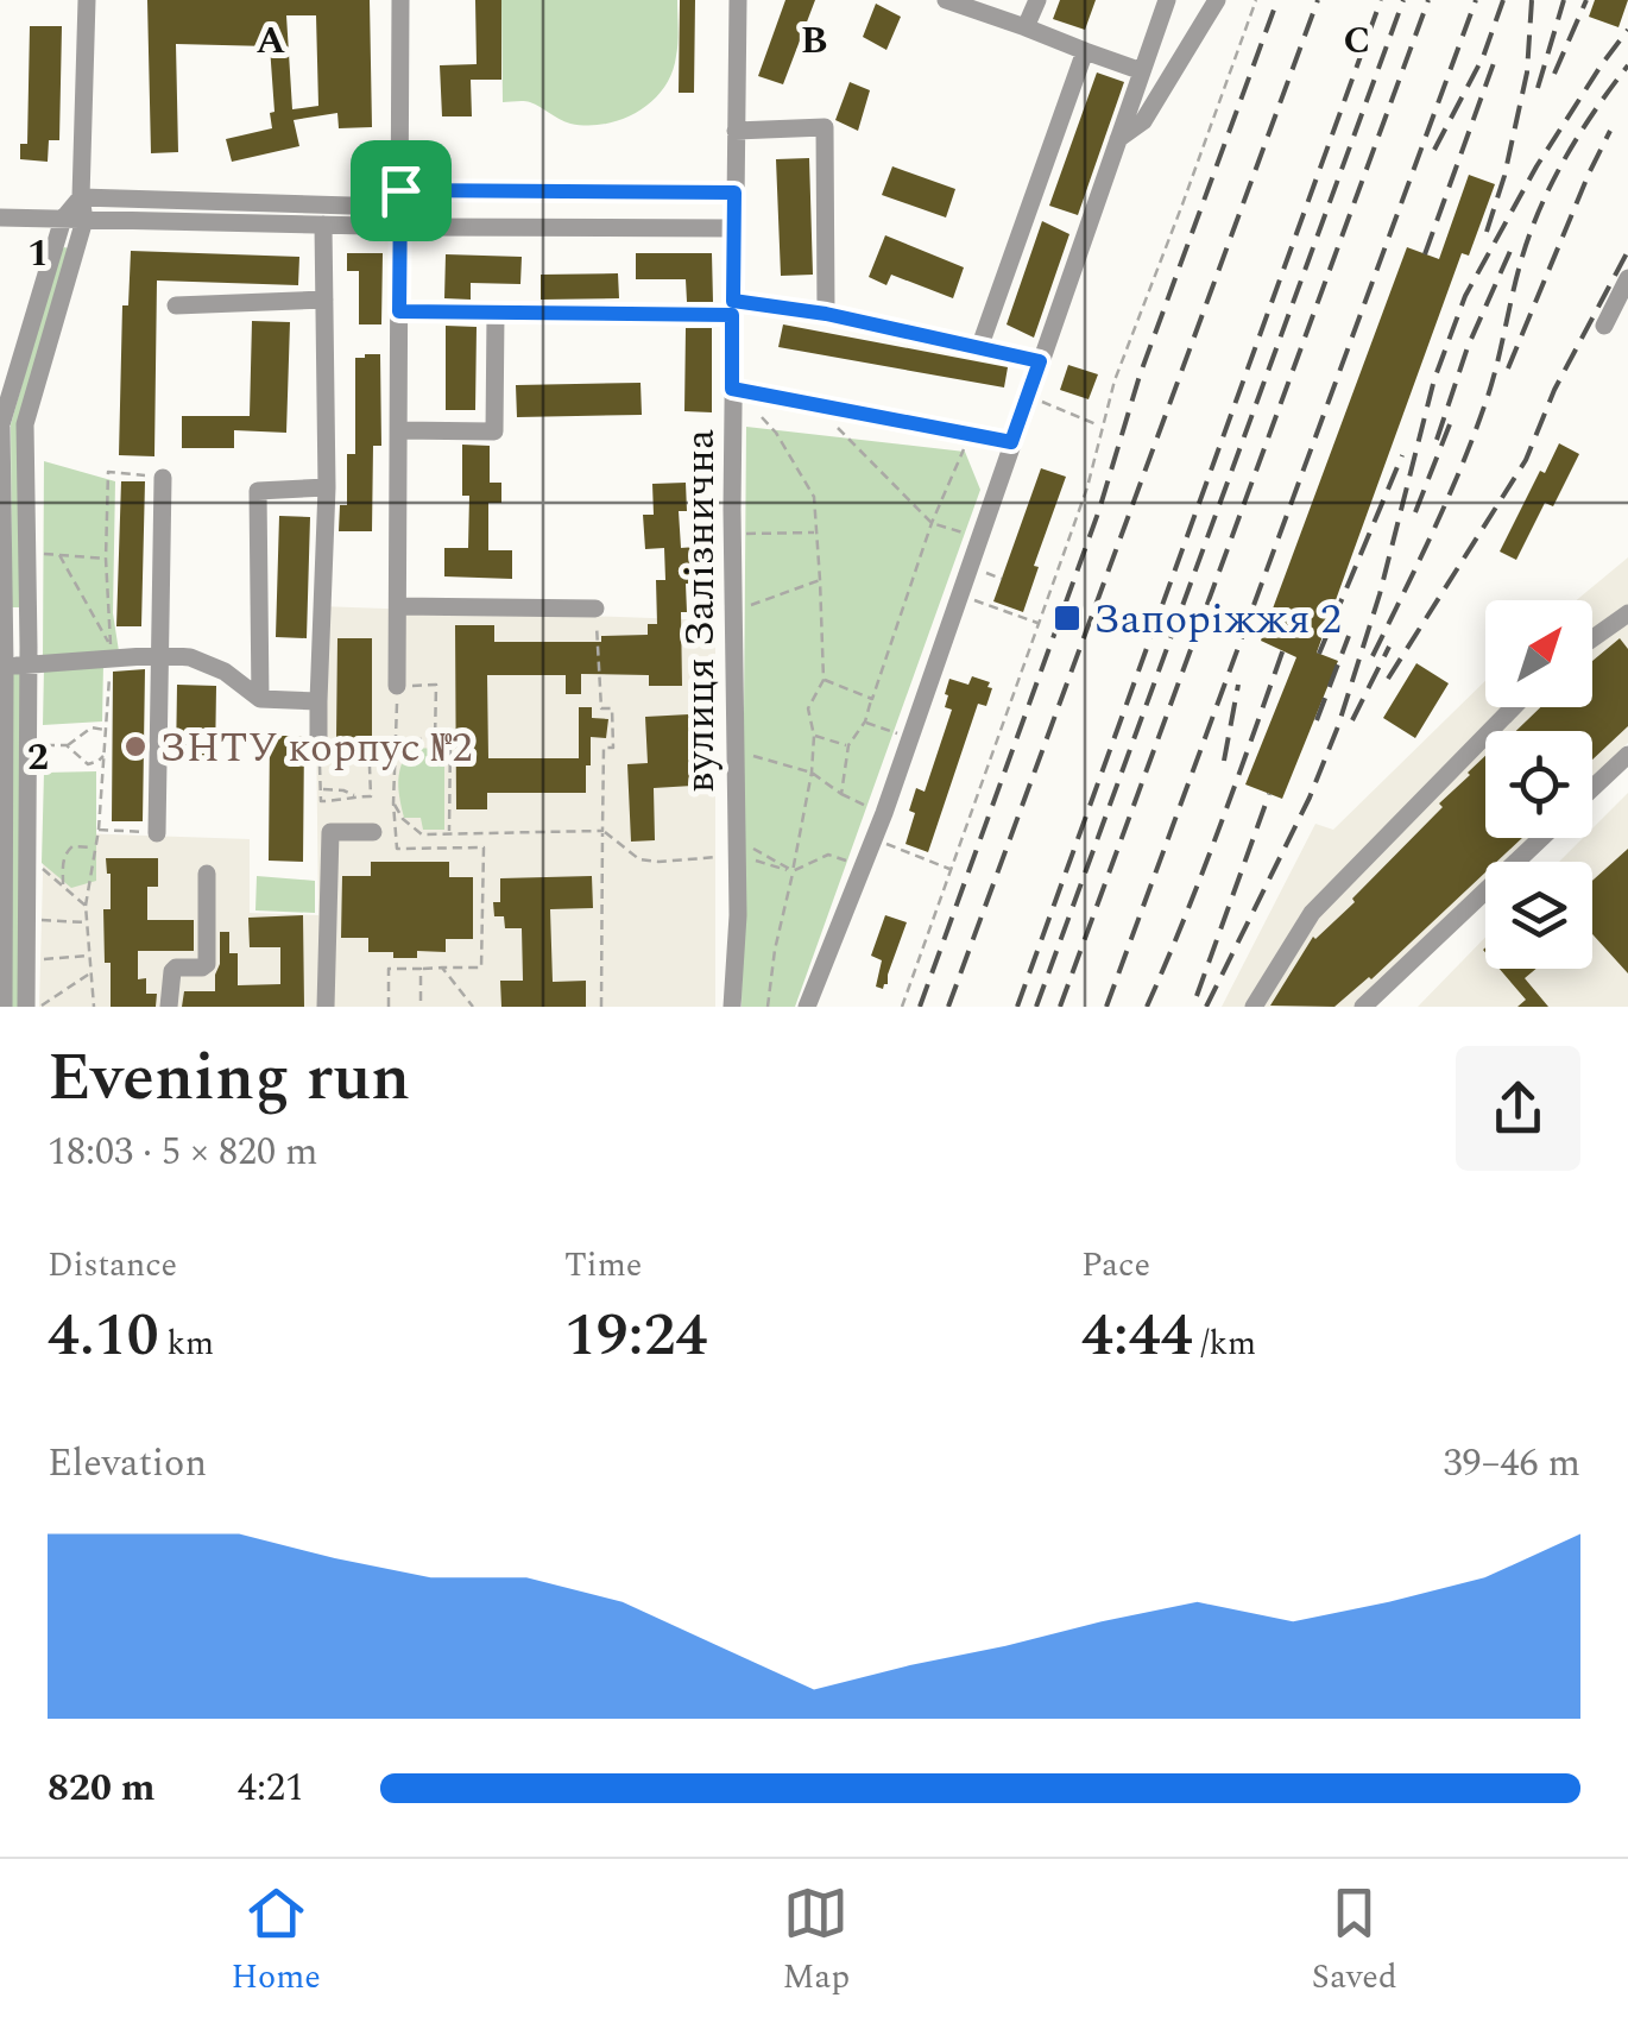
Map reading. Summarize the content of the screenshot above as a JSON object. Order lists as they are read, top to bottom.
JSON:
{
  "streets": {
    "street": ["вулиця Залізнична"]
  },
  "places": {
    "transit": ["Запоріжжя 2"],
    "other": ["ЗНТУ корпус №2"]
  },
  "north": "top right",
  "page": {
    "heading": ["Evening run", "18:03 · 5 × 820 m"],
    "stats": [
      ["Distance", "4.10 km"],
      ["Time", "19:24"],
      ["Pace", "4:44 /km"]
    ],
    "chart": ["Elevation", "39–46 m"],
    "list": [
      {
        "name": "820 m",
        "note": "4:21"
      }
    ],
    "tabs": ["Home", "Map", "Saved"]
  },
  "grid": {
    "columns": ["A", "B", "C"],
    "rows": ["1", "2"]
  }
}
